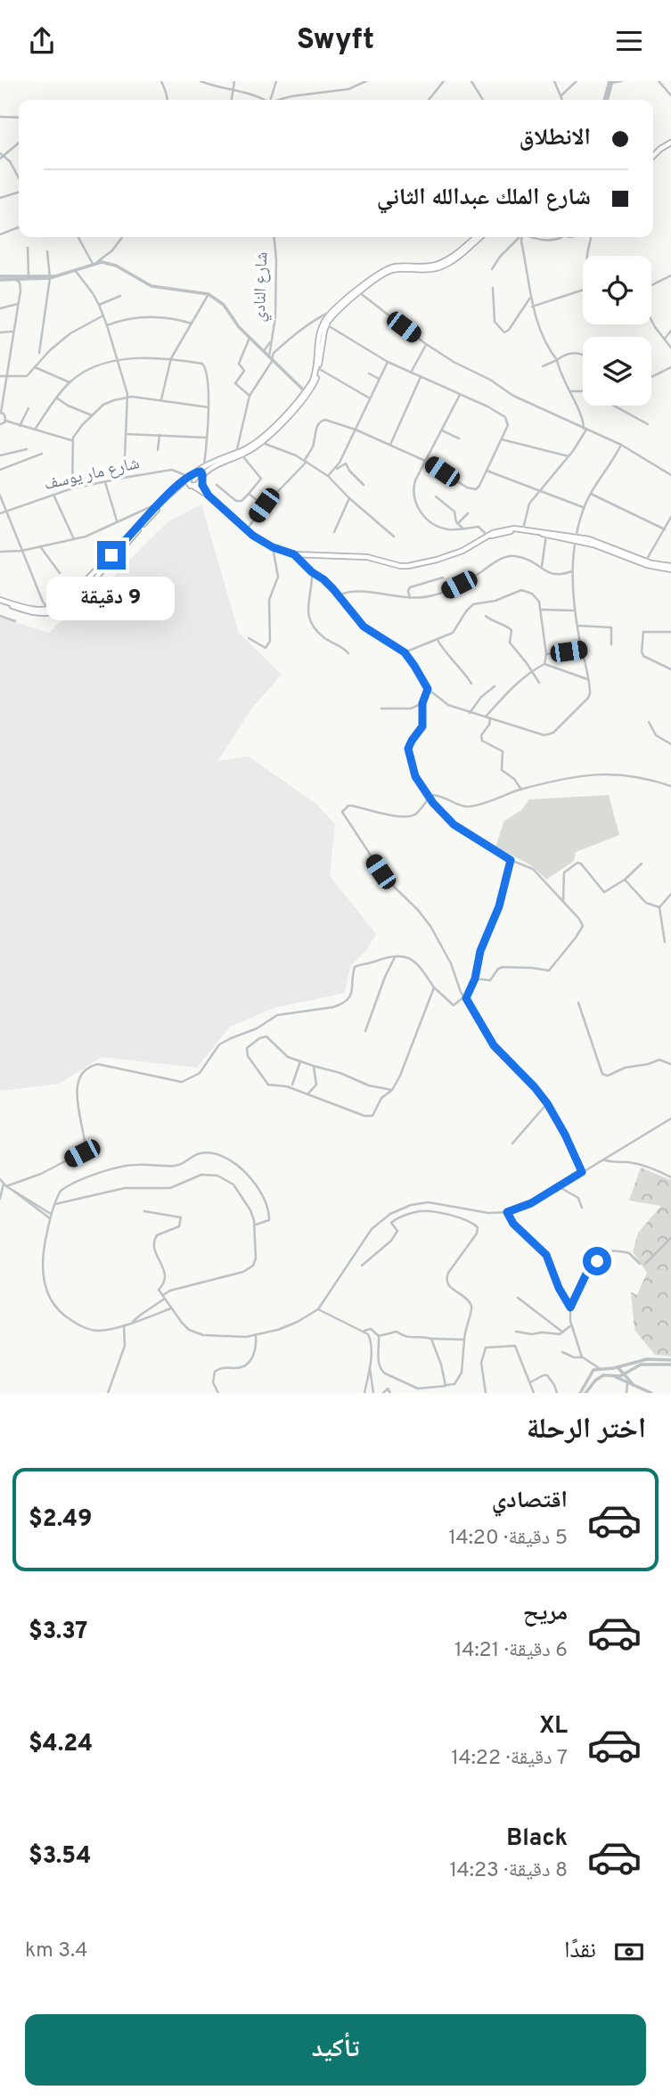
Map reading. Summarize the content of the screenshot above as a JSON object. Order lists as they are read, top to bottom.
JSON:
{
  "streets": {
    "street": ["شارع النادي", "شارع مار يوسف"]
  },
  "page": {
    "header": "Swyft",
    "banner": ["الانطلاق", "شارع الملك عبدالله الثاني"],
    "bubble": "9 دقيقة",
    "heading": "اختر الرحلة",
    "list": [
      {
        "name": "اقتصادي",
        "note": "5 دقيقة · 14:20",
        "value": "$2.49"
      },
      {
        "name": "مريح",
        "note": "6 دقيقة · 14:21",
        "value": "$3.37"
      },
      {
        "name": "XL",
        "note": "7 دقيقة · 14:22",
        "value": "$4.24"
      },
      {
        "name": "Black",
        "note": "8 دقيقة · 14:23",
        "value": "$3.54"
      }
    ],
    "pay": ["نقدًا", "3.4 km"],
    "buttons": "تأكيد"
  }
}
